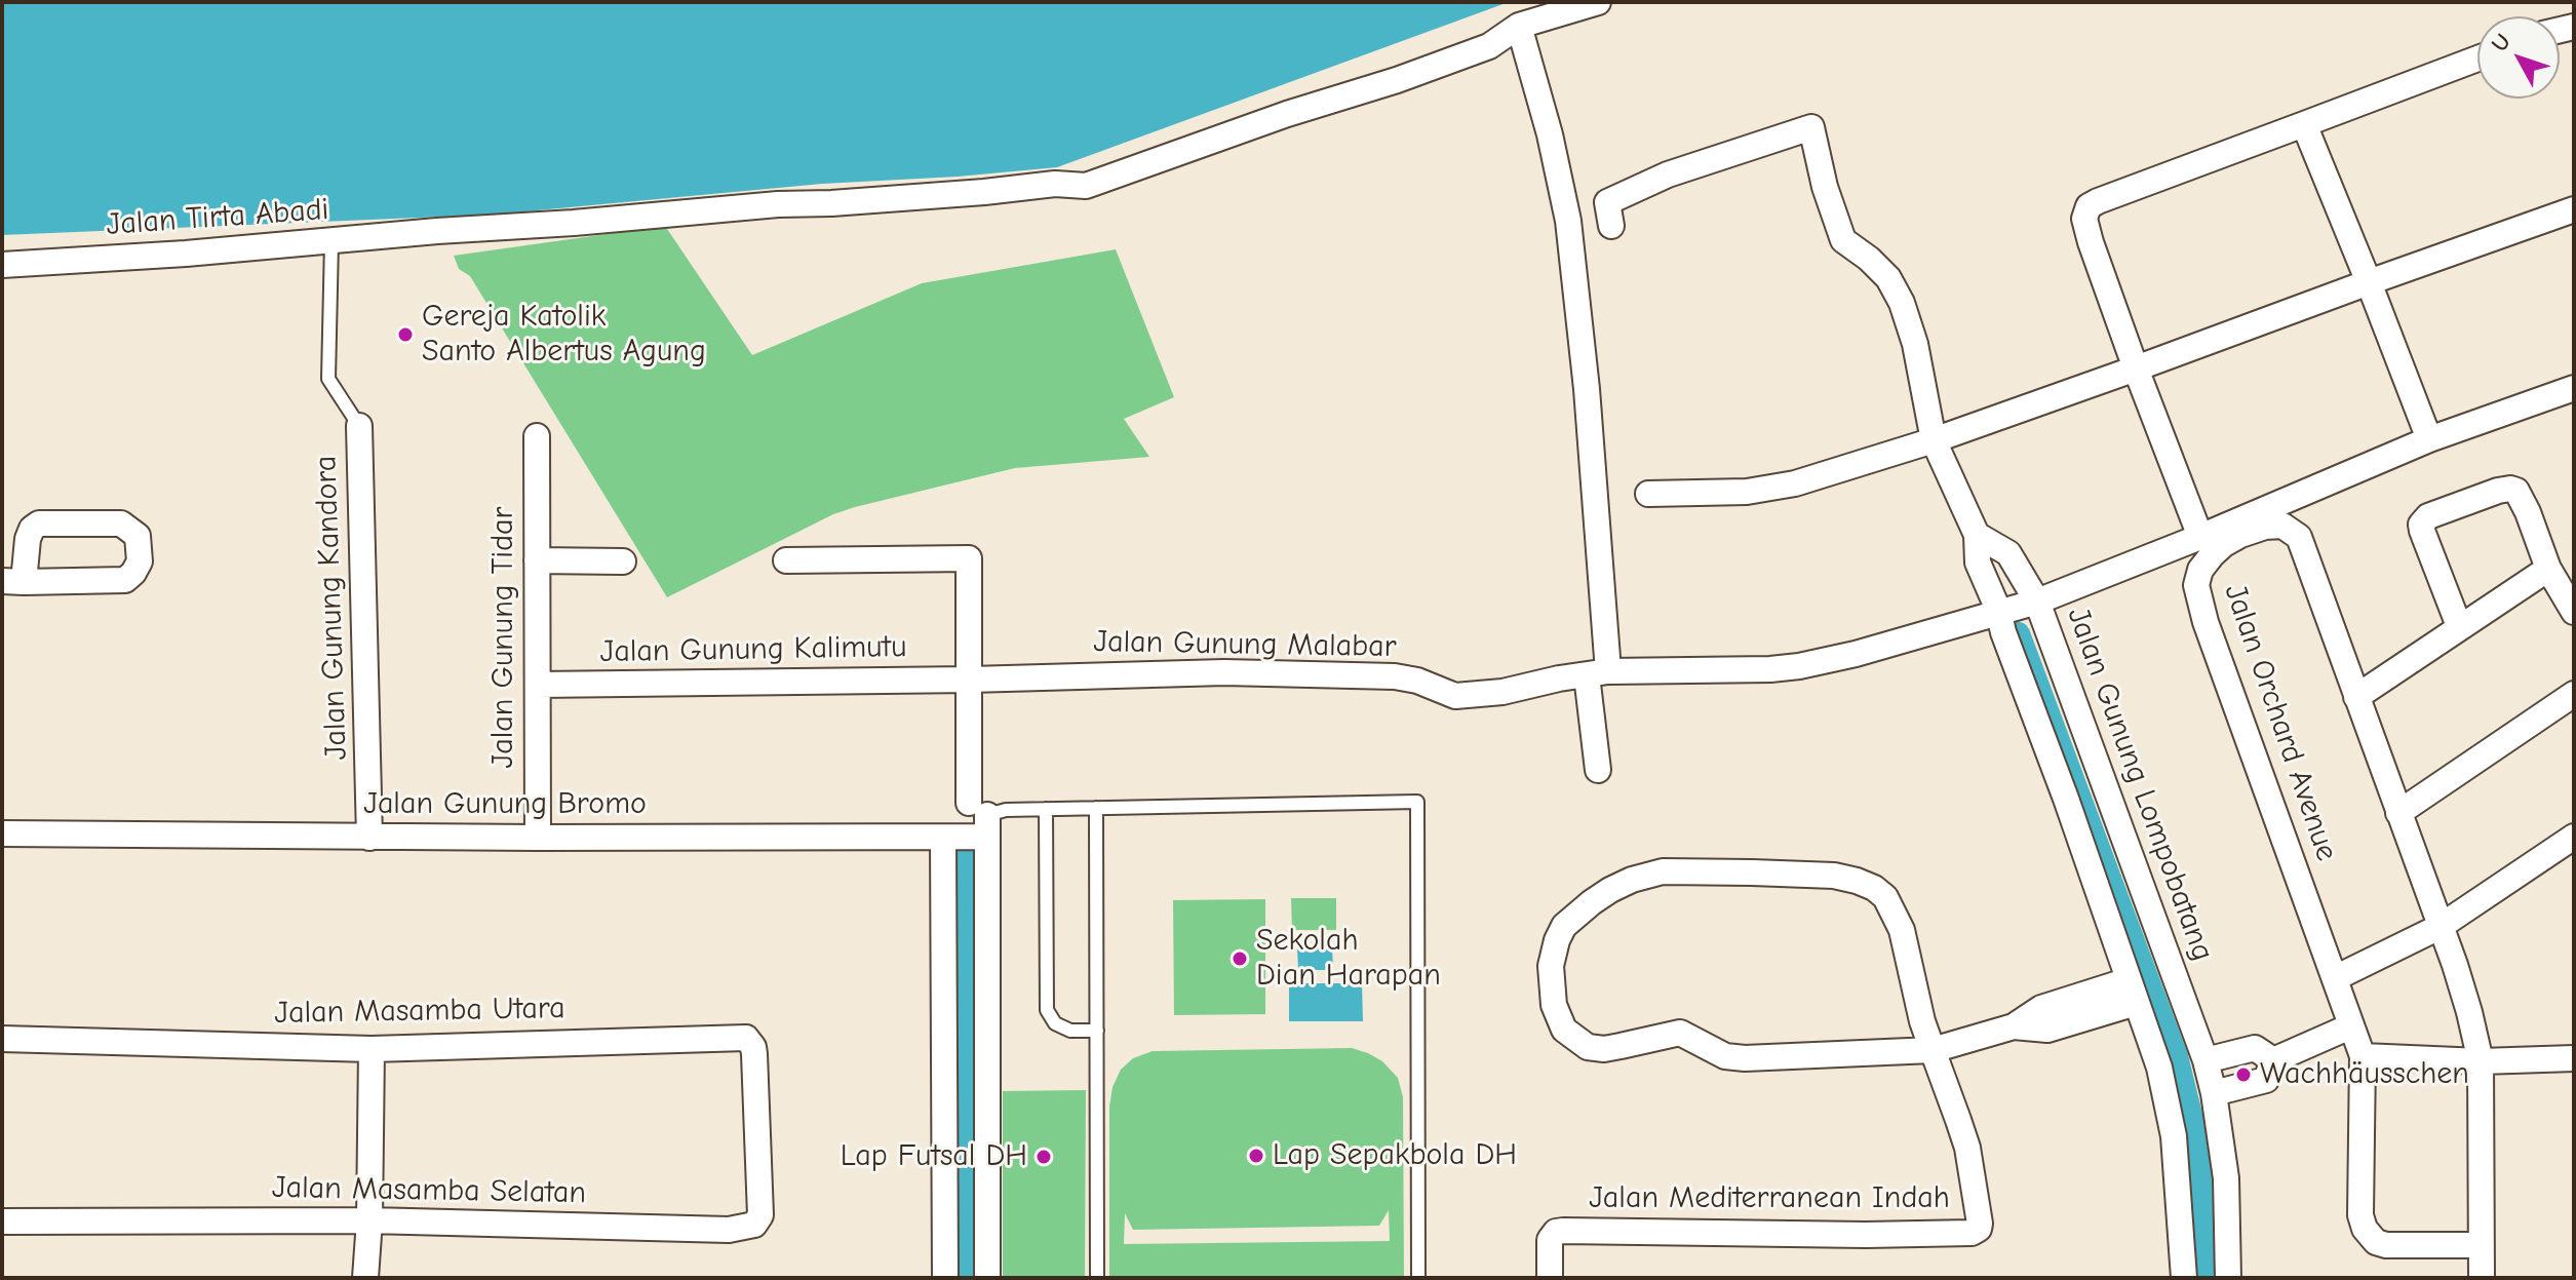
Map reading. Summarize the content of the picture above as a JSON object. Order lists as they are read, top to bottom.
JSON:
{
  "streets": {
    "street": [
      "Jalan Tirta Abadi",
      "Jalan Gunung Kandora",
      "Jalan Gunung Tidar",
      "Jalan Gunung Malabar",
      "Jalan Gunung Kalimutu",
      "Jalan Orchard Avenue",
      "Jalan Gunung Lompobatang",
      "Jalan Gunung Bromo",
      "Jalan Masamba Utara",
      "Jalan Masamba Selatan",
      "Jalan Mediterranean Indah"
    ]
  },
  "crossings": [
    ["Jalan Gunung Kandora", "Jalan Gunung Bromo"],
    ["Jalan Gunung Tidar", "Jalan Gunung Kalimutu"],
    ["Jalan Gunung Tidar", "Jalan Gunung Bromo"],
    ["Jalan Gunung Malabar", "Jalan Gunung Kalimutu"],
    ["Jalan Gunung Malabar", "Jalan Gunung Lompobatang"],
    ["Jalan Masamba Utara", "Jalan Masamba Selatan"]
  ],
  "places": [
    "Gereja Katolik Santo Albertus Agung",
    "Sekolah Dian Harapan",
    "Wachhäusschen",
    "Lap Sepakbola DH",
    "Lap Futsal DH"
  ],
  "north": "top left"
}
